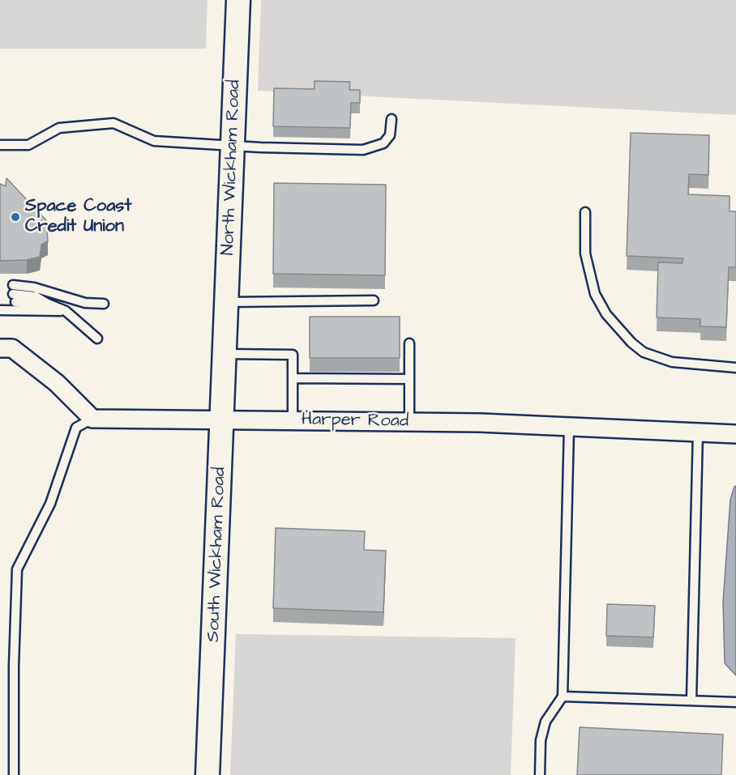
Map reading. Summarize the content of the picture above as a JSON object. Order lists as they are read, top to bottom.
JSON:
{
  "streets": {
    "main road": ["North Wickham Road", "South Wickham Road"],
    "street": ["Harper Road"]
  },
  "crossings": [
    ["North Wickham Road", "South Wickham Road"],
    ["Harper Road", "South Wickham Road"]
  ],
  "places": ["Space Coast Credit Union"]
}
